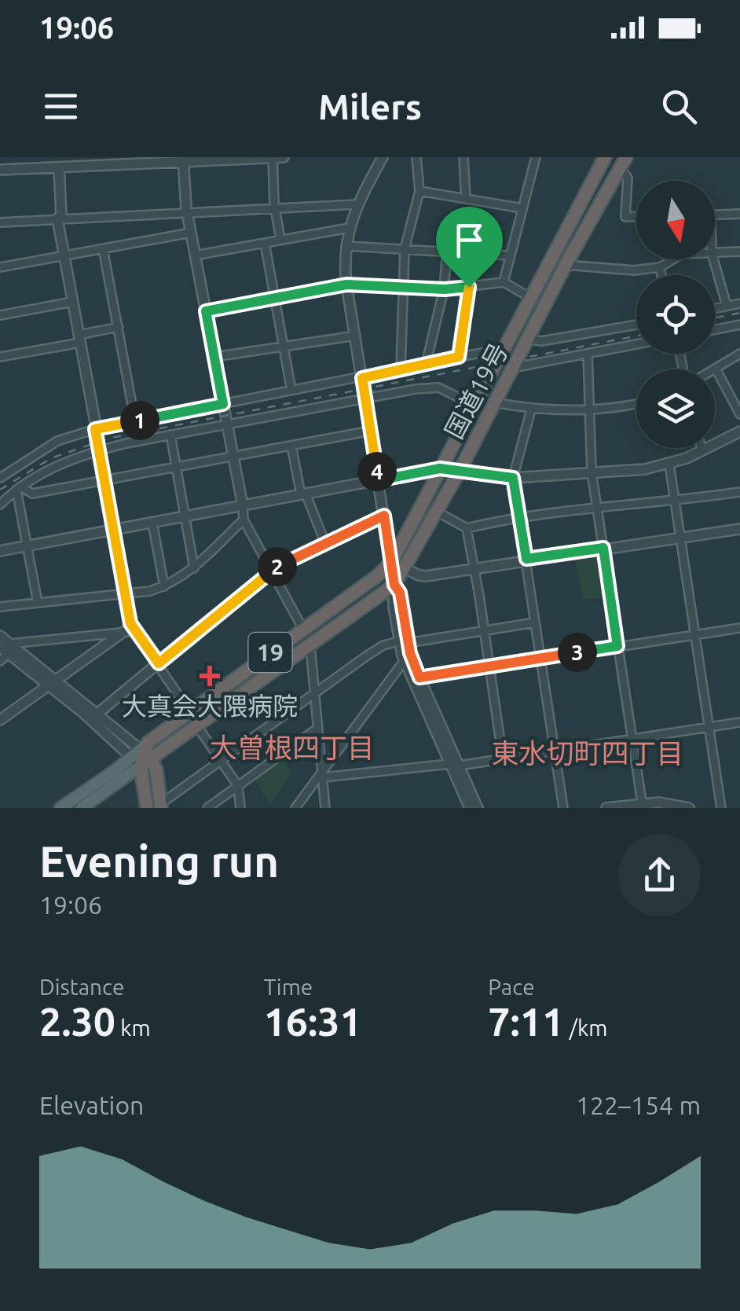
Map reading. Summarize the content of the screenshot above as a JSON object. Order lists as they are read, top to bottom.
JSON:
{
  "streets": {
    "highway": ["国道19号", "19"]
  },
  "districts": ["大曽根四丁目", "東水切町四丁目"],
  "places": {
    "health": ["大真会大隈病院"]
  },
  "north": "bottom",
  "page": {
    "status": "19:06",
    "header": "Milers",
    "pins": [
      "1",
      "4",
      "2",
      "3"
    ],
    "heading": ["Evening run", "19:06"],
    "stats": [
      ["Distance", "2.30 km"],
      ["Time", "16:31"],
      ["Pace", "7:11 /km"]
    ],
    "chart": ["Elevation", "122–154 m"]
  }
}
